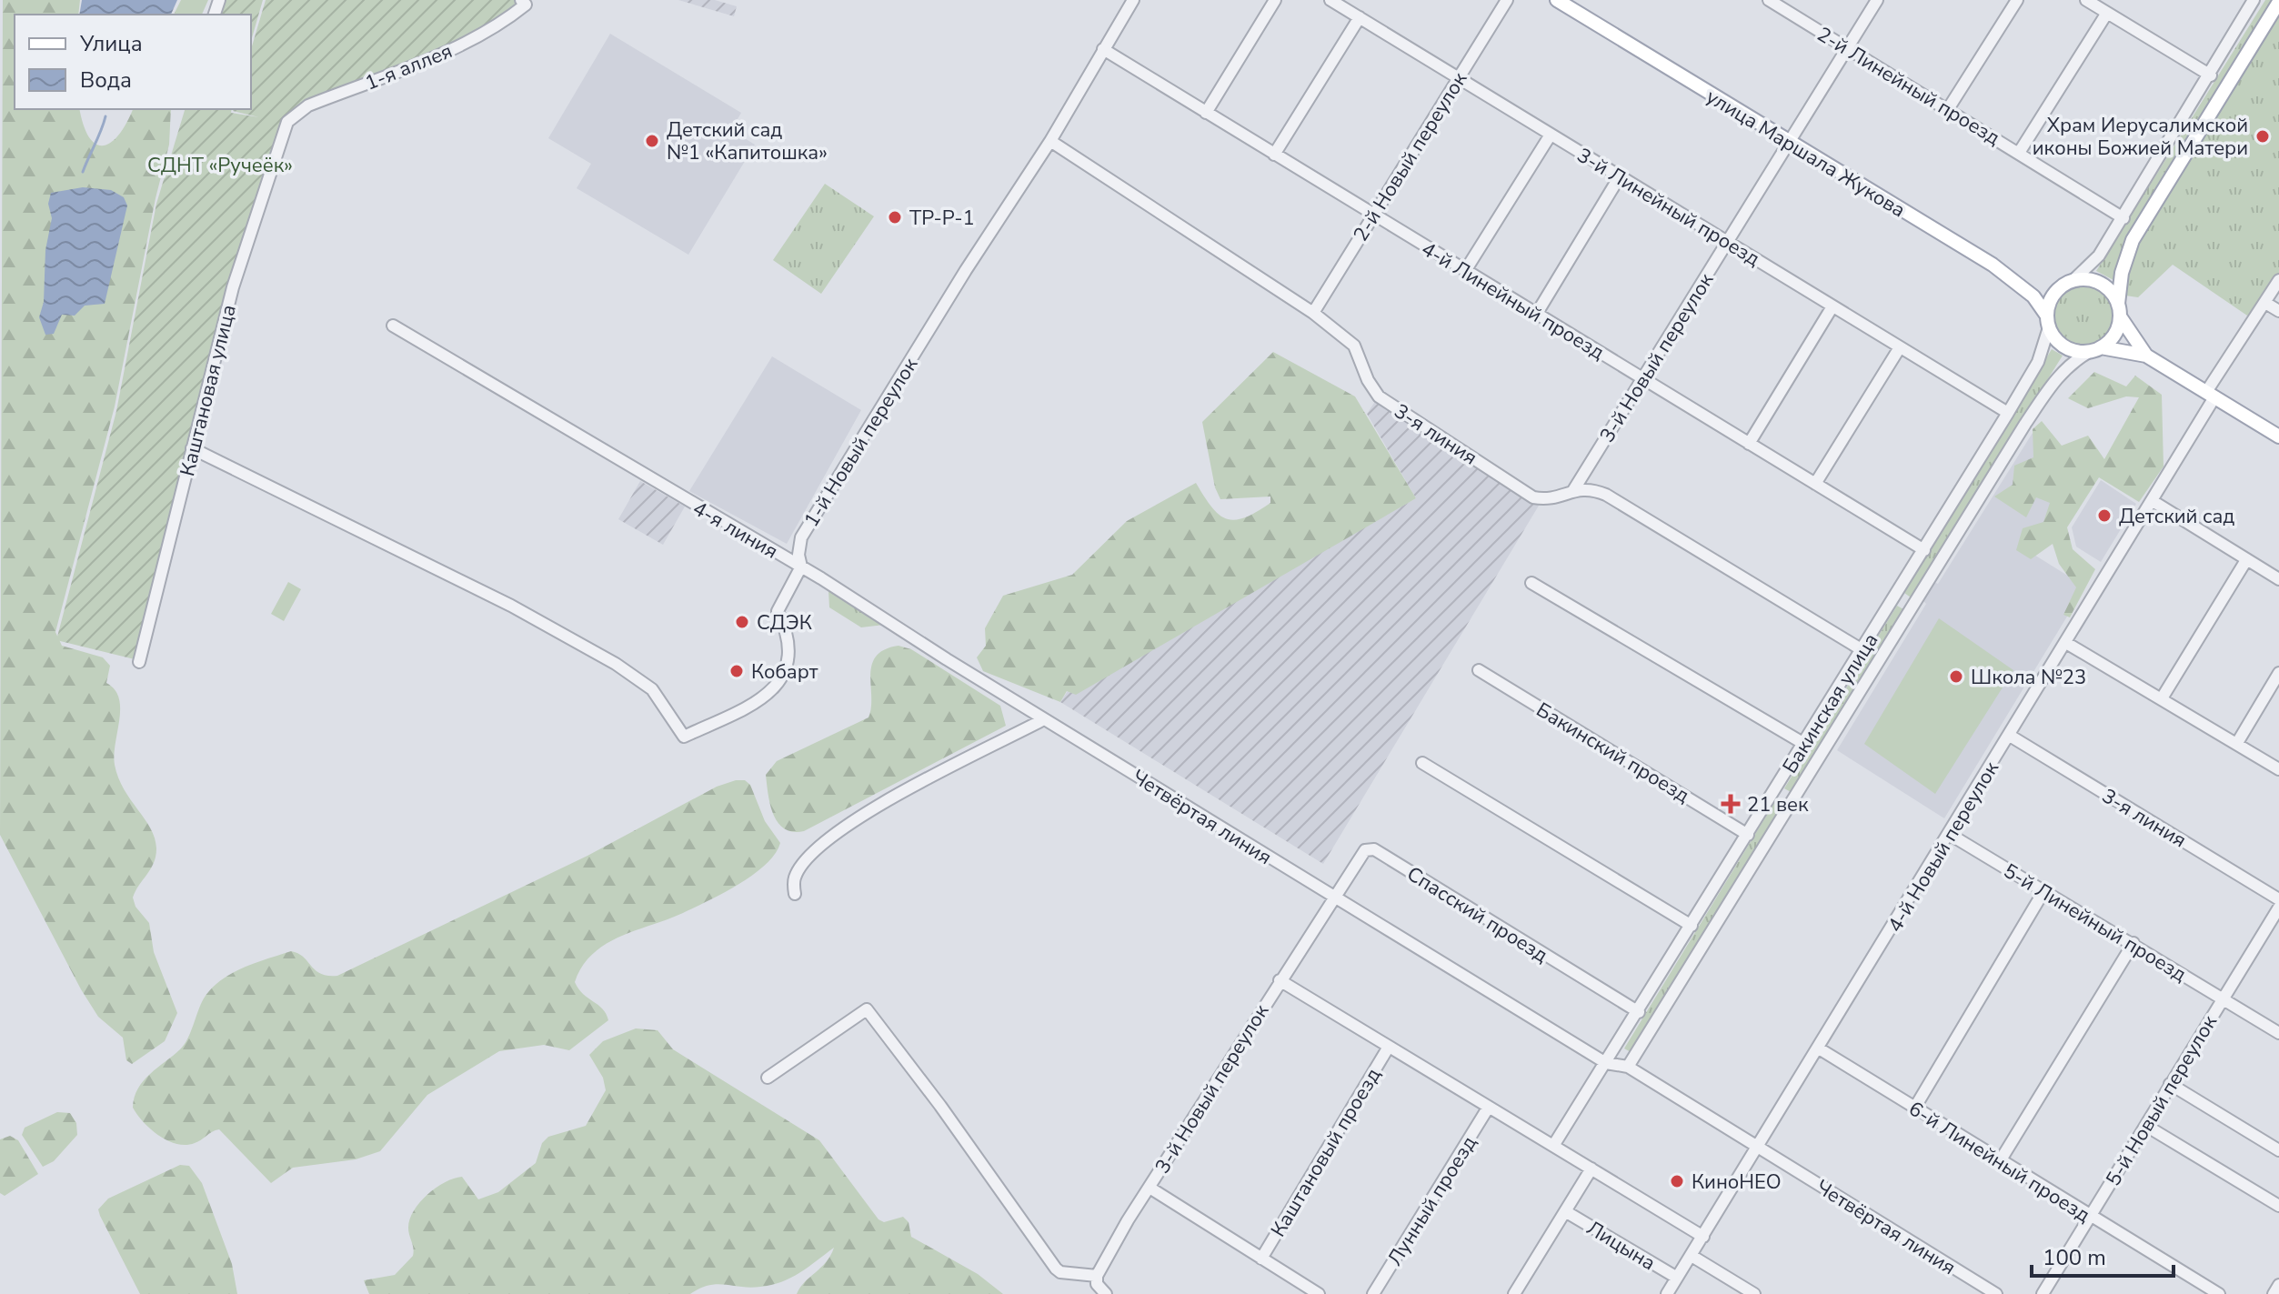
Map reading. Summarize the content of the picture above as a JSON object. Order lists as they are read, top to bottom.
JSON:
{
  "streets": {
    "main road": ["улица Маршала Жукова"],
    "street": [
      "1-я аллея",
      "2-й Линейный проезд",
      "2-й Новый переулок",
      "3-й Линейный проезд",
      "4-й Линейный проезд",
      "3-й Новый переулок",
      "Каштановая улица",
      "3-я линия",
      "1-й Новый переулок",
      "4-я линия",
      "Бакинская улица",
      "Бакинский проезд",
      "Четвёртая линия",
      "4-й Новый переулок",
      "Спасский проезд",
      "5-й Линейный проезд",
      "5-й Новый переулок",
      "Каштановый проезд",
      "6-й Линейный проезд",
      "Лунный проезд",
      "Лицына"
    ]
  },
  "crossings": [
    ["1-я аллея", "Каштановая улица"],
    ["2-й Линейный проезд", "3-й Новый переулок"],
    ["улица Маршала Жукова", "3-й Новый переулок"],
    ["улица Маршала Жукова", "Бакинская улица"],
    ["2-й Новый переулок", "3-й Линейный проезд"],
    ["2-й Новый переулок", "4-й Линейный проезд"],
    ["2-й Новый переулок", "3-я линия"],
    ["3-й Линейный проезд", "3-й Новый переулок"],
    ["3-й Линейный проезд", "Бакинская улица"],
    ["4-й Линейный проезд", "3-й Новый переулок"],
    ["4-й Линейный проезд", "1-й Новый переулок"],
    ["4-й Линейный проезд", "Бакинская улица"],
    ["3-й Новый переулок", "3-я линия"],
    ["3-й Новый переулок", "Четвёртая линия"],
    ["3-й Новый переулок", "Спасский проезд"],
    ["Каштановая улица", "1-й Новый переулок"],
    ["3-я линия", "1-й Новый переулок"],
    ["3-я линия", "Бакинская улица"],
    ["3-я линия", "4-й Новый переулок"],
    ["3-я линия", "5-й Новый переулок"],
    ["1-й Новый переулок", "4-я линия"],
    ["1-й Новый переулок", "Четвёртая линия"],
    ["4-я линия", "Четвёртая линия"],
    ["Бакинская улица", "Бакинский проезд"],
    ["Бакинская улица", "Четвёртая линия"],
    ["Бакинская улица", "Спасский проезд"],
    ["Четвёртая линия", "4-й Новый переулок"],
    ["Четвёртая линия", "Спасский проезд"],
    ["4-й Новый переулок", "5-й Линейный проезд"],
    ["4-й Новый переулок", "6-й Линейный проезд"],
    ["4-й Новый переулок", "Лицына"],
    ["5-й Линейный проезд", "5-й Новый переулок"],
    ["5-й Новый переулок", "6-й Линейный проезд"]
  ],
  "parks": ["СДНТ «Ручеёк»"],
  "places": {
    "other": [
      "Храм Иерусалимской иконы Божией Матери",
      "Детский сад №1 «Капитошка»",
      "ТР-Р-1",
      "Детский сад",
      "СДЭК",
      "Кобарт",
      "Школа №23",
      "КиноНЕО"
    ],
    "health": ["21 век"]
  },
  "legend": ["Улица", "Вода"],
  "scale_bar": "100 m"
}
